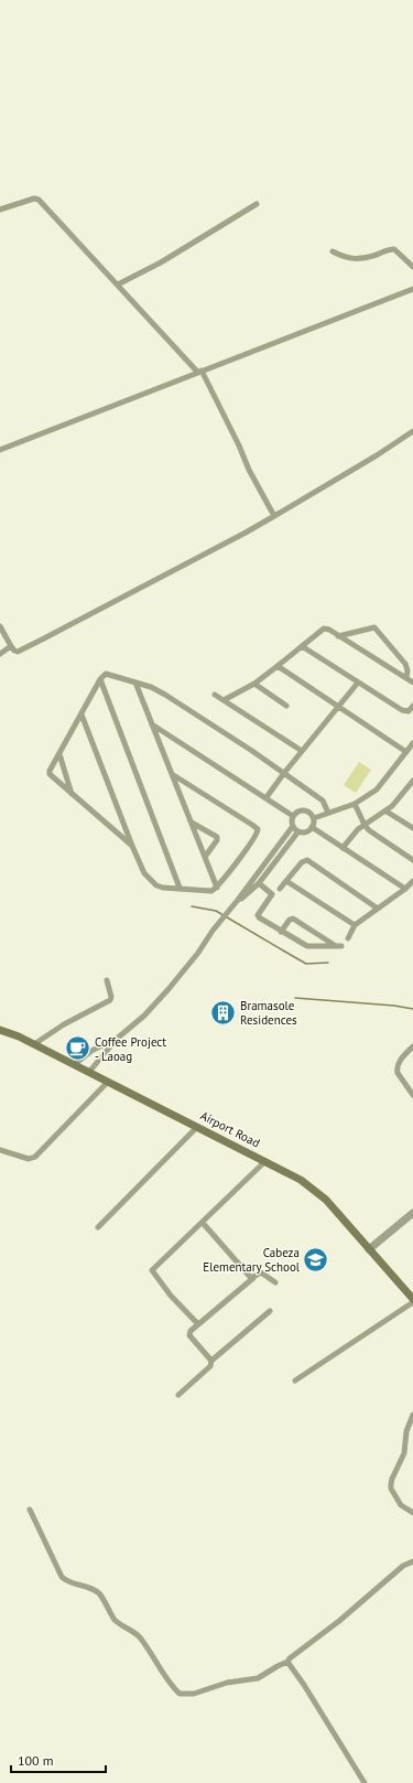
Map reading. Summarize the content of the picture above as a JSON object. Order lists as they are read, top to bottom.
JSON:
{
  "streets": {
    "main road": ["Airport Road"]
  },
  "places": {
    "building": ["Bramasole Residences"],
    "cafe": ["Coffee Project - Laoag"],
    "school or university": ["Cabeza Elementary School"]
  },
  "scale_bar": "100 m"
}
